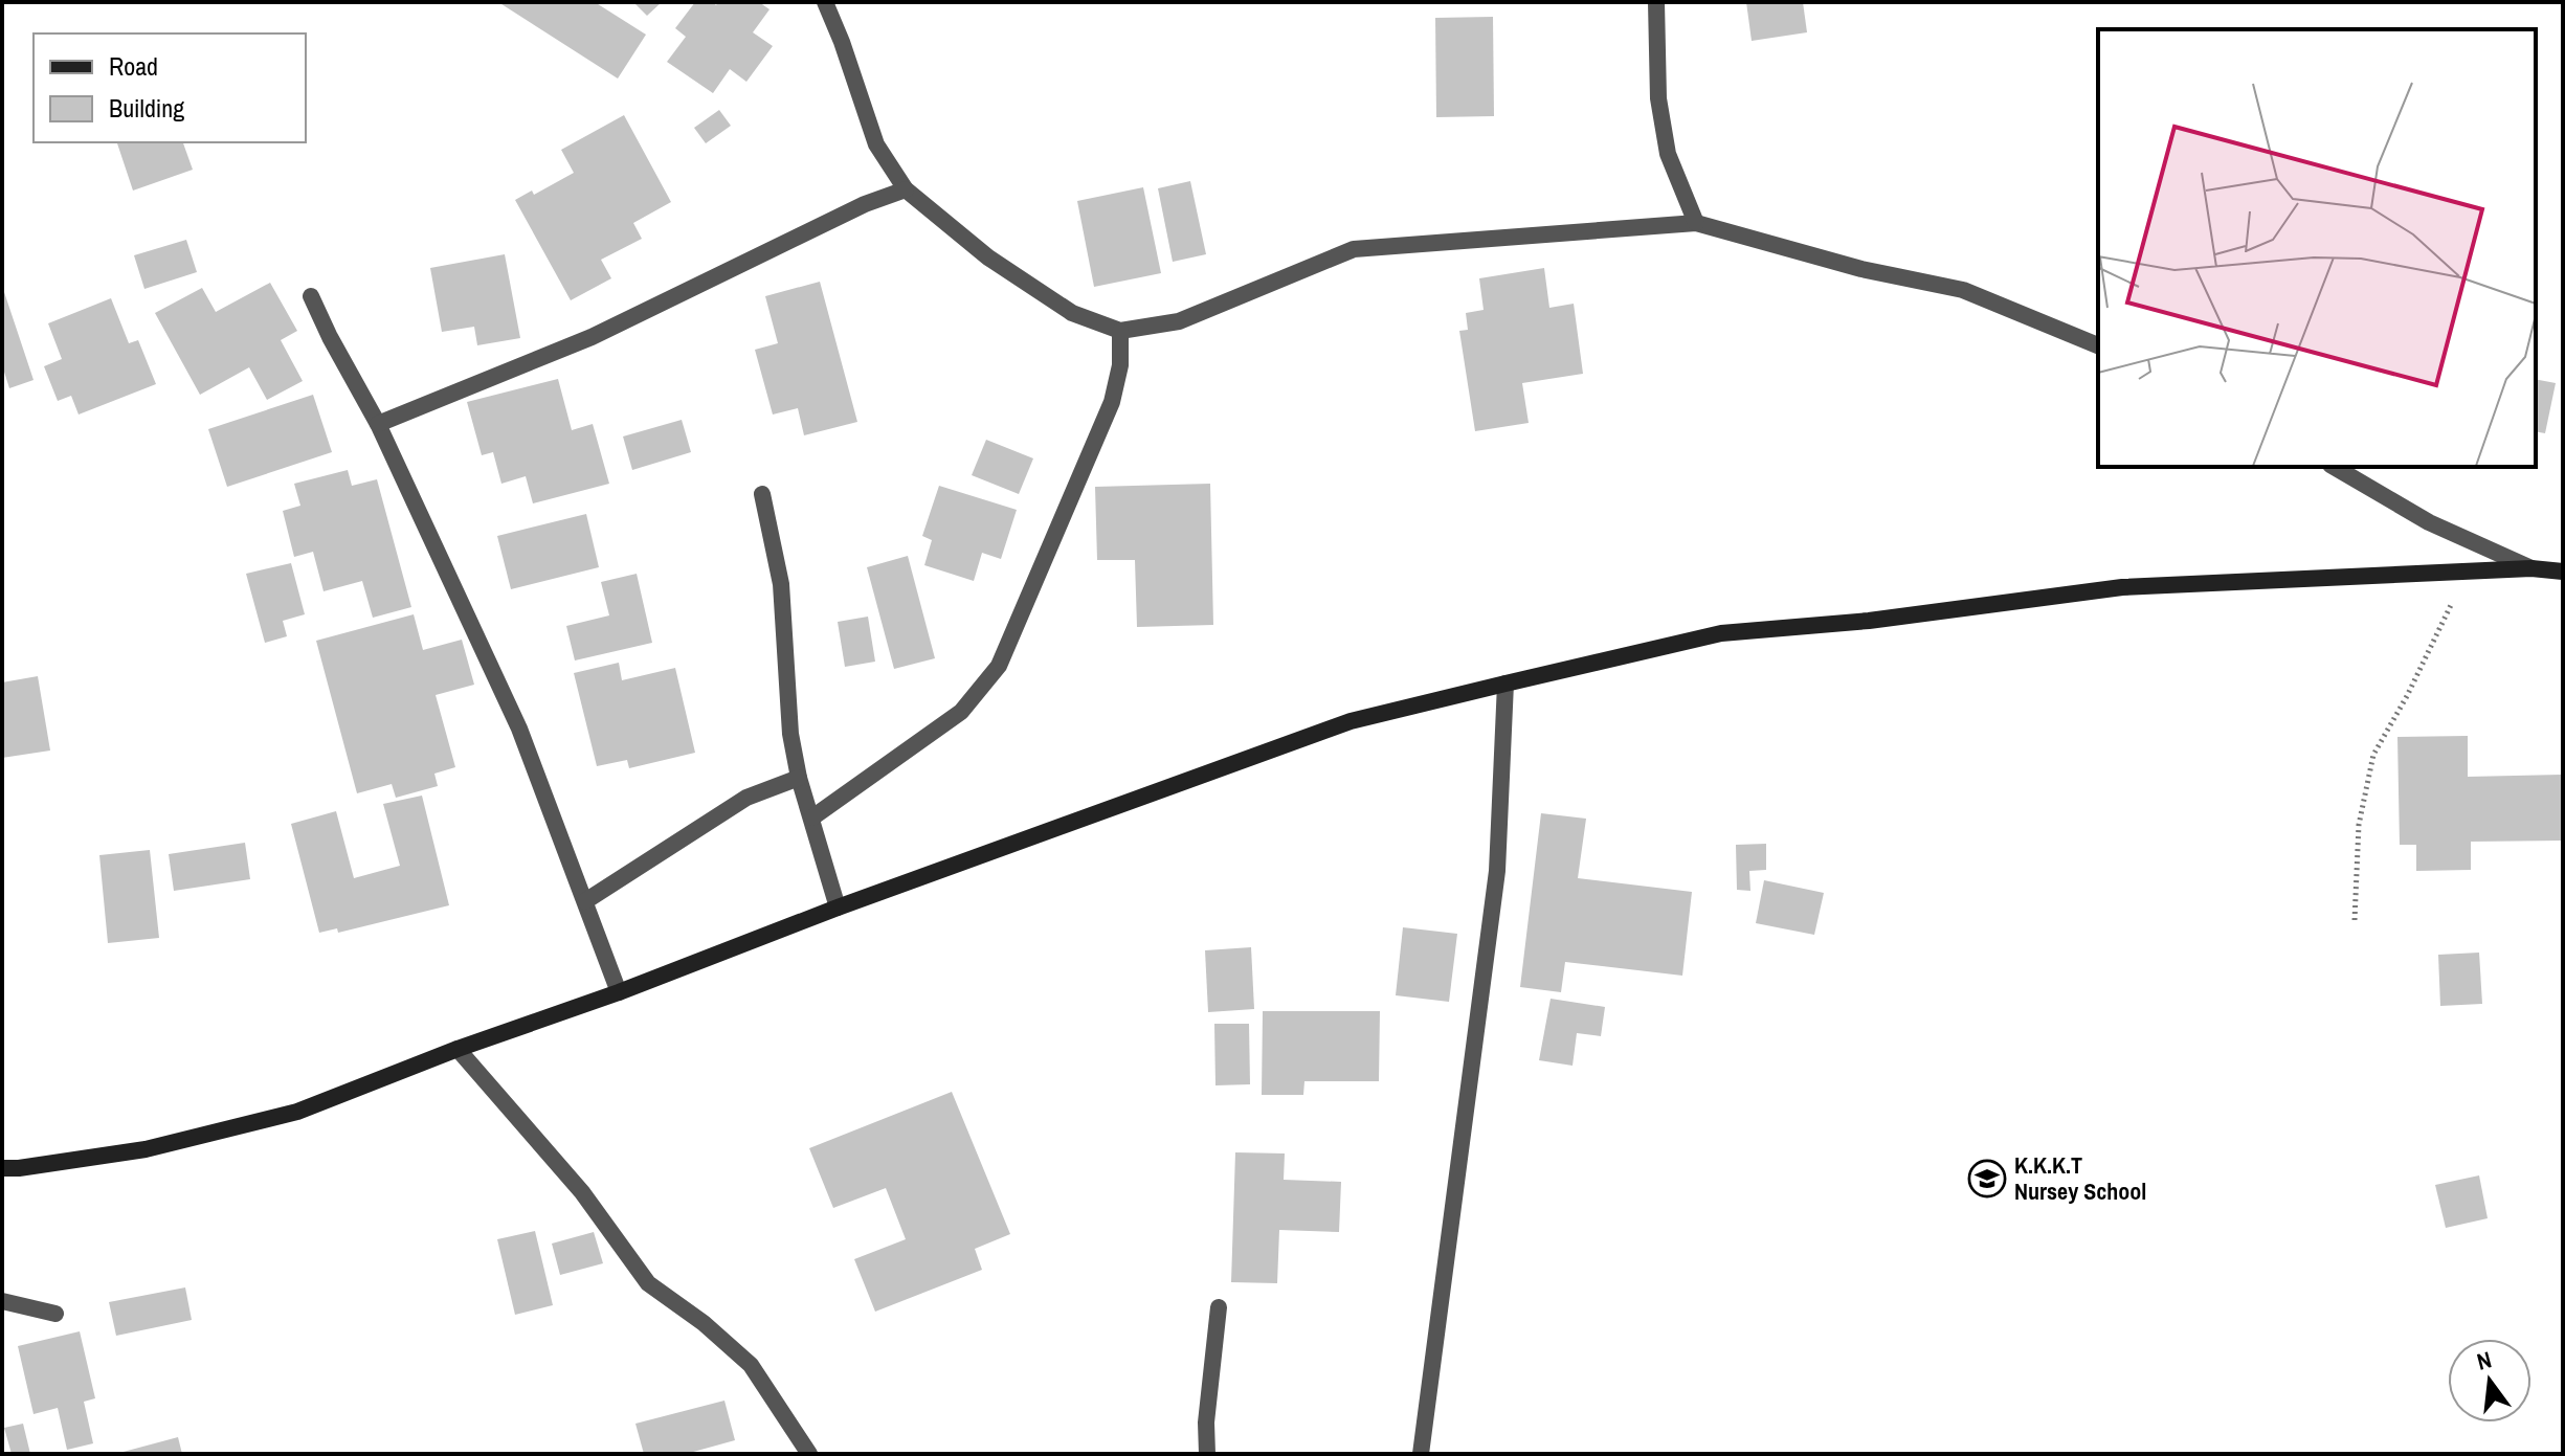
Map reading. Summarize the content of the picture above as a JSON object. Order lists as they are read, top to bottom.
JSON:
{
  "places": {
    "school or university": ["K.K.K.T Nursey School"]
  },
  "legend": ["Road", "Building"],
  "north": "top"
}
